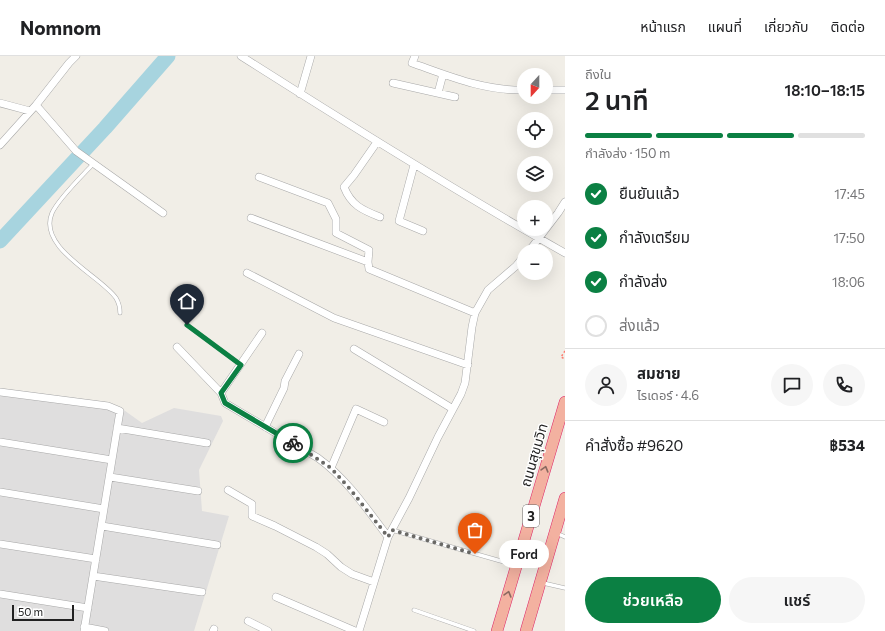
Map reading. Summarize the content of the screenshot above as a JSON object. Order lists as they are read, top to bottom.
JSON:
{
  "streets": {
    "highway": ["ถนนสุขุมวิท", "3"]
  },
  "places": ["Ford"],
  "scale_bar": "50 m",
  "north": "bottom",
  "page": {
    "header": "Nomnom",
    "nav": [
      "หน้าแรก",
      "แผนที่",
      "เกี่ยวกับ",
      "ติดต่อ"
    ],
    "heading": ["2 นาที", "ถึงใน", "18:10–18:15"],
    "panel": [
      "สมชาย",
      "ไรเดอร์ · 4.6",
      "คำสั่งซื้อ #9620",
      "฿534"
    ],
    "map_buttons": ["+", "−"],
    "bar": "กำลังส่ง · 150 m",
    "list": [
      ["ยืนยันแล้ว", "17:45"],
      ["กำลังเตรียม", "17:50"],
      ["กำลังส่ง", "18:06"],
      "ส่งแล้ว"
    ],
    "bubble": "Ford",
    "buttons": ["ช่วยเหลือ", "แชร์"],
    "scale": "50 m"
  }
}
